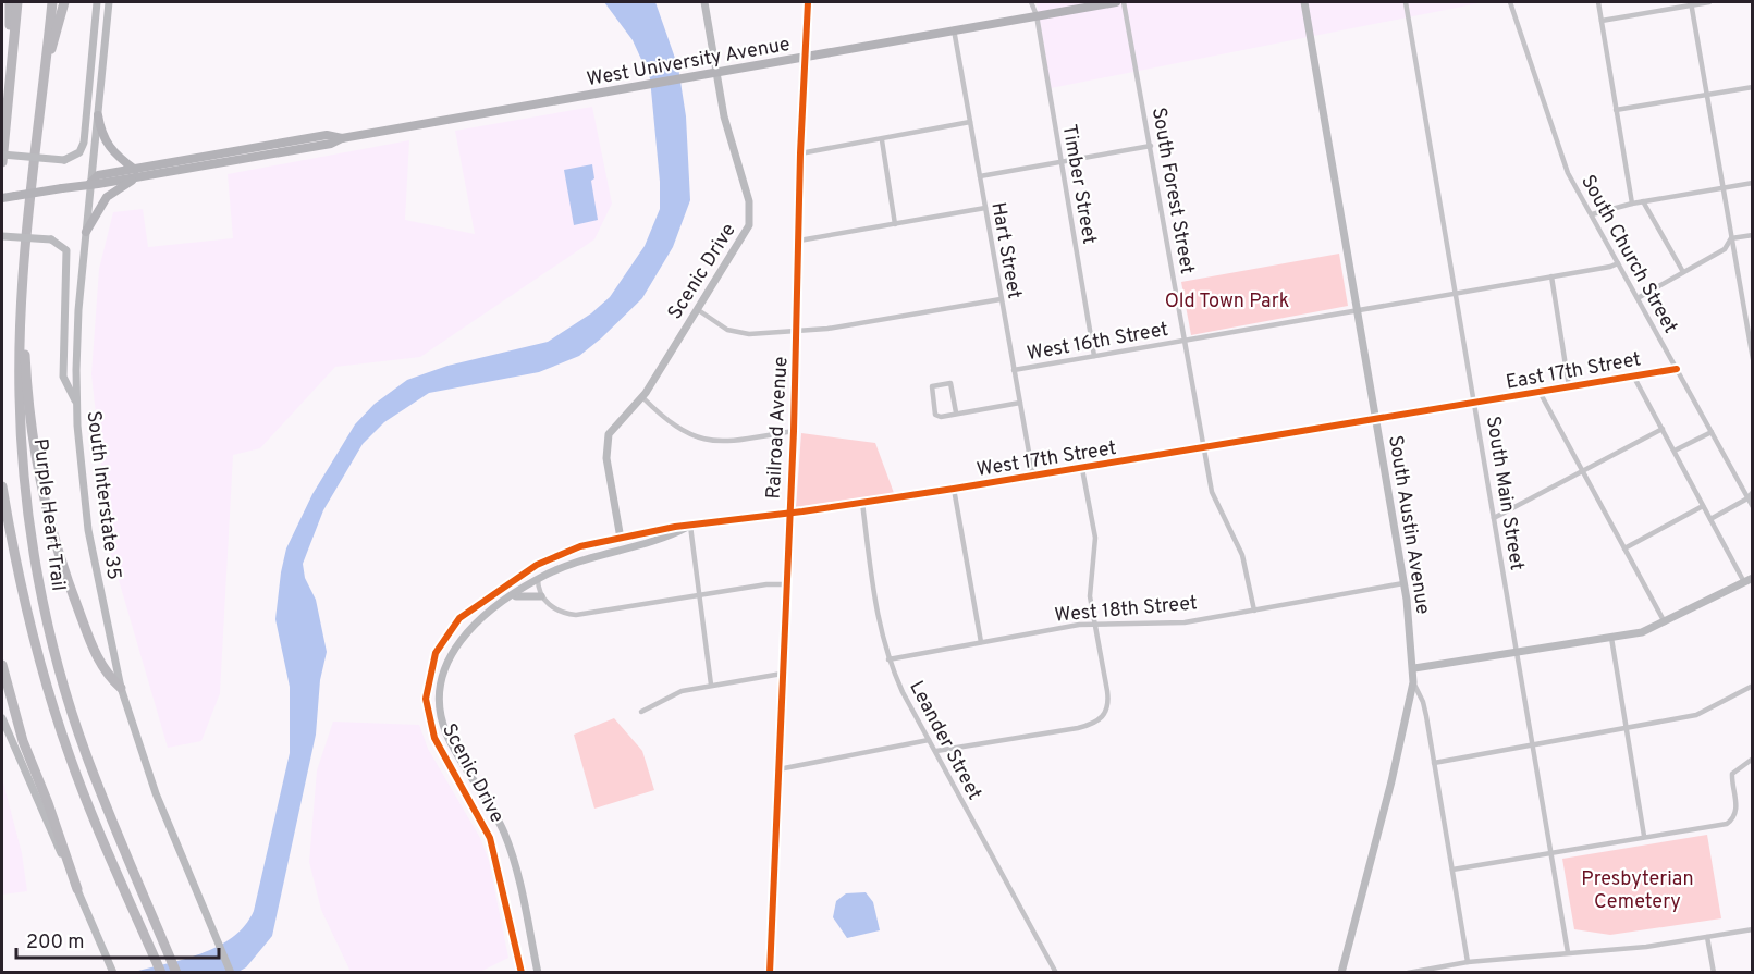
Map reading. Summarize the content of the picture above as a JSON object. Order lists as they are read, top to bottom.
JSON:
{
  "streets": {
    "highway": ["Purple Heart Trail"],
    "main road": ["West University Avenue"],
    "street": [
      "Timber Street",
      "South Forest Street",
      "Hart Street",
      "South Church Street",
      "Scenic Drive",
      "West 16th Street",
      "East 17th Street",
      "Railroad Avenue",
      "West 17th Street",
      "South Main Street",
      "South Interstate 35",
      "South Austin Avenue",
      "West 18th Street",
      "Leander Street"
    ]
  },
  "crossings": [
    ["West University Avenue", "Timber Street"],
    ["West University Avenue", "Hart Street"],
    ["West University Avenue", "Scenic Drive"],
    ["West University Avenue", "Railroad Avenue"],
    ["West University Avenue", "South Interstate 35"],
    ["Timber Street", "West 16th Street"],
    ["South Forest Street", "West 16th Street"],
    ["South Forest Street", "West 17th Street"],
    ["South Forest Street", "West 18th Street"],
    ["Hart Street", "West 16th Street"],
    ["Hart Street", "West 17th Street"],
    ["South Church Street", "West 16th Street"],
    ["South Church Street", "East 17th Street"],
    ["Scenic Drive", "West 17th Street"],
    ["West 16th Street", "South Main Street"],
    ["West 16th Street", "South Austin Avenue"],
    ["East 17th Street", "West 17th Street"],
    ["East 17th Street", "South Main Street"],
    ["Railroad Avenue", "West 17th Street"],
    ["West 17th Street", "South Main Street"],
    ["West 17th Street", "South Austin Avenue"],
    ["West 17th Street", "Leander Street"],
    ["South Austin Avenue", "West 18th Street"],
    ["West 18th Street", "Leander Street"]
  ],
  "parks": ["Old Town Park", "Presbyterian Cemetery"],
  "scale_bar": "200 m"
}
